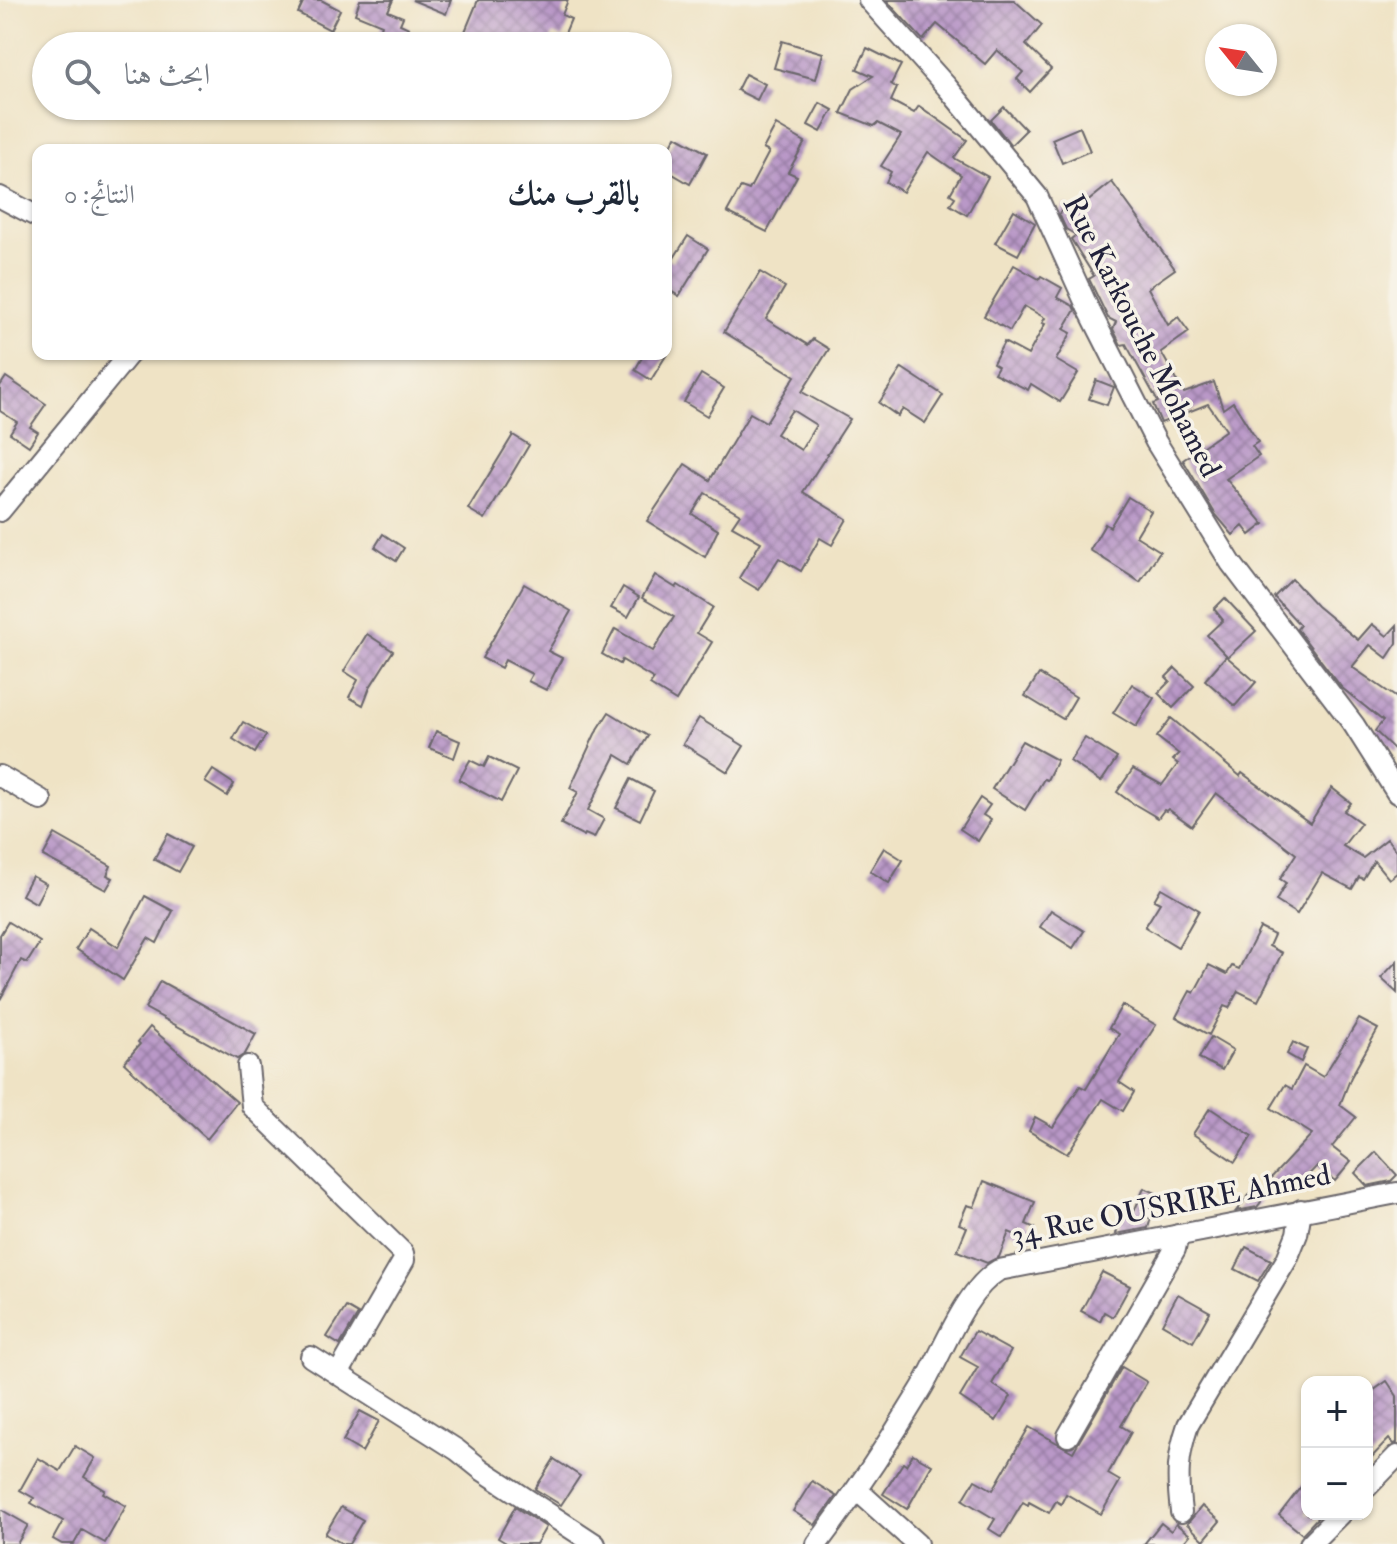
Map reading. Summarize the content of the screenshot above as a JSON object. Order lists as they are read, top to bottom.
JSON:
{
  "streets": {
    "street": ["Rue Karkouche Mohamed", "34 Rue OUSRIRE Ahmed"]
  },
  "north": "top left",
  "page": {
    "search": "ابحث هنا",
    "heading": ["بالقرب منك", "النتائج: 0"],
    "map_buttons": ["+", "−"]
  }
}
